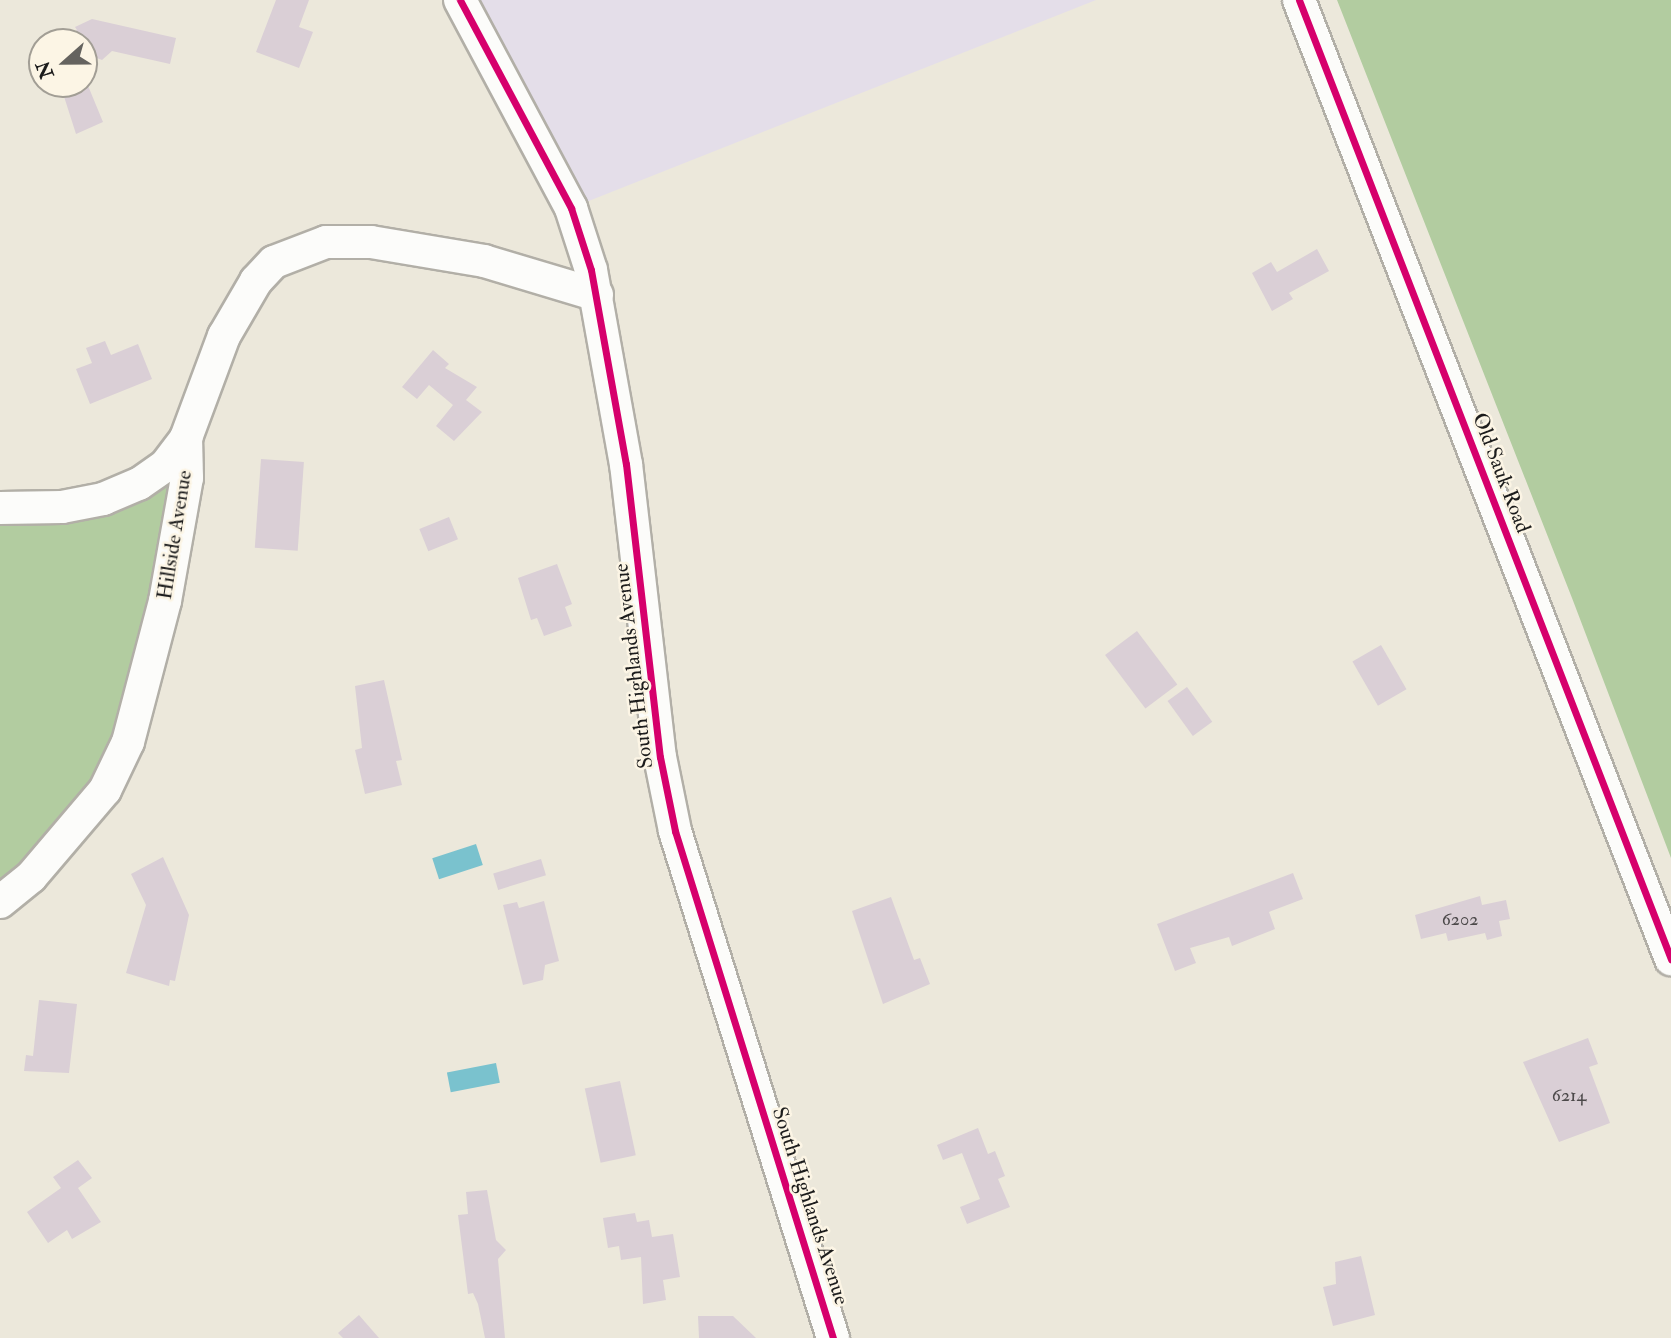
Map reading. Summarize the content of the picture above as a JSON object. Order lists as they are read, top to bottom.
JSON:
{
  "streets": {
    "street": ["Old Sauk Road", "Hillside Avenue", "South Highlands Avenue"]
  },
  "crossings": [
    ["Hillside Avenue", "South Highlands Avenue"]
  ],
  "house_numbers": ["6202", "6214"],
  "north": "left"
}
